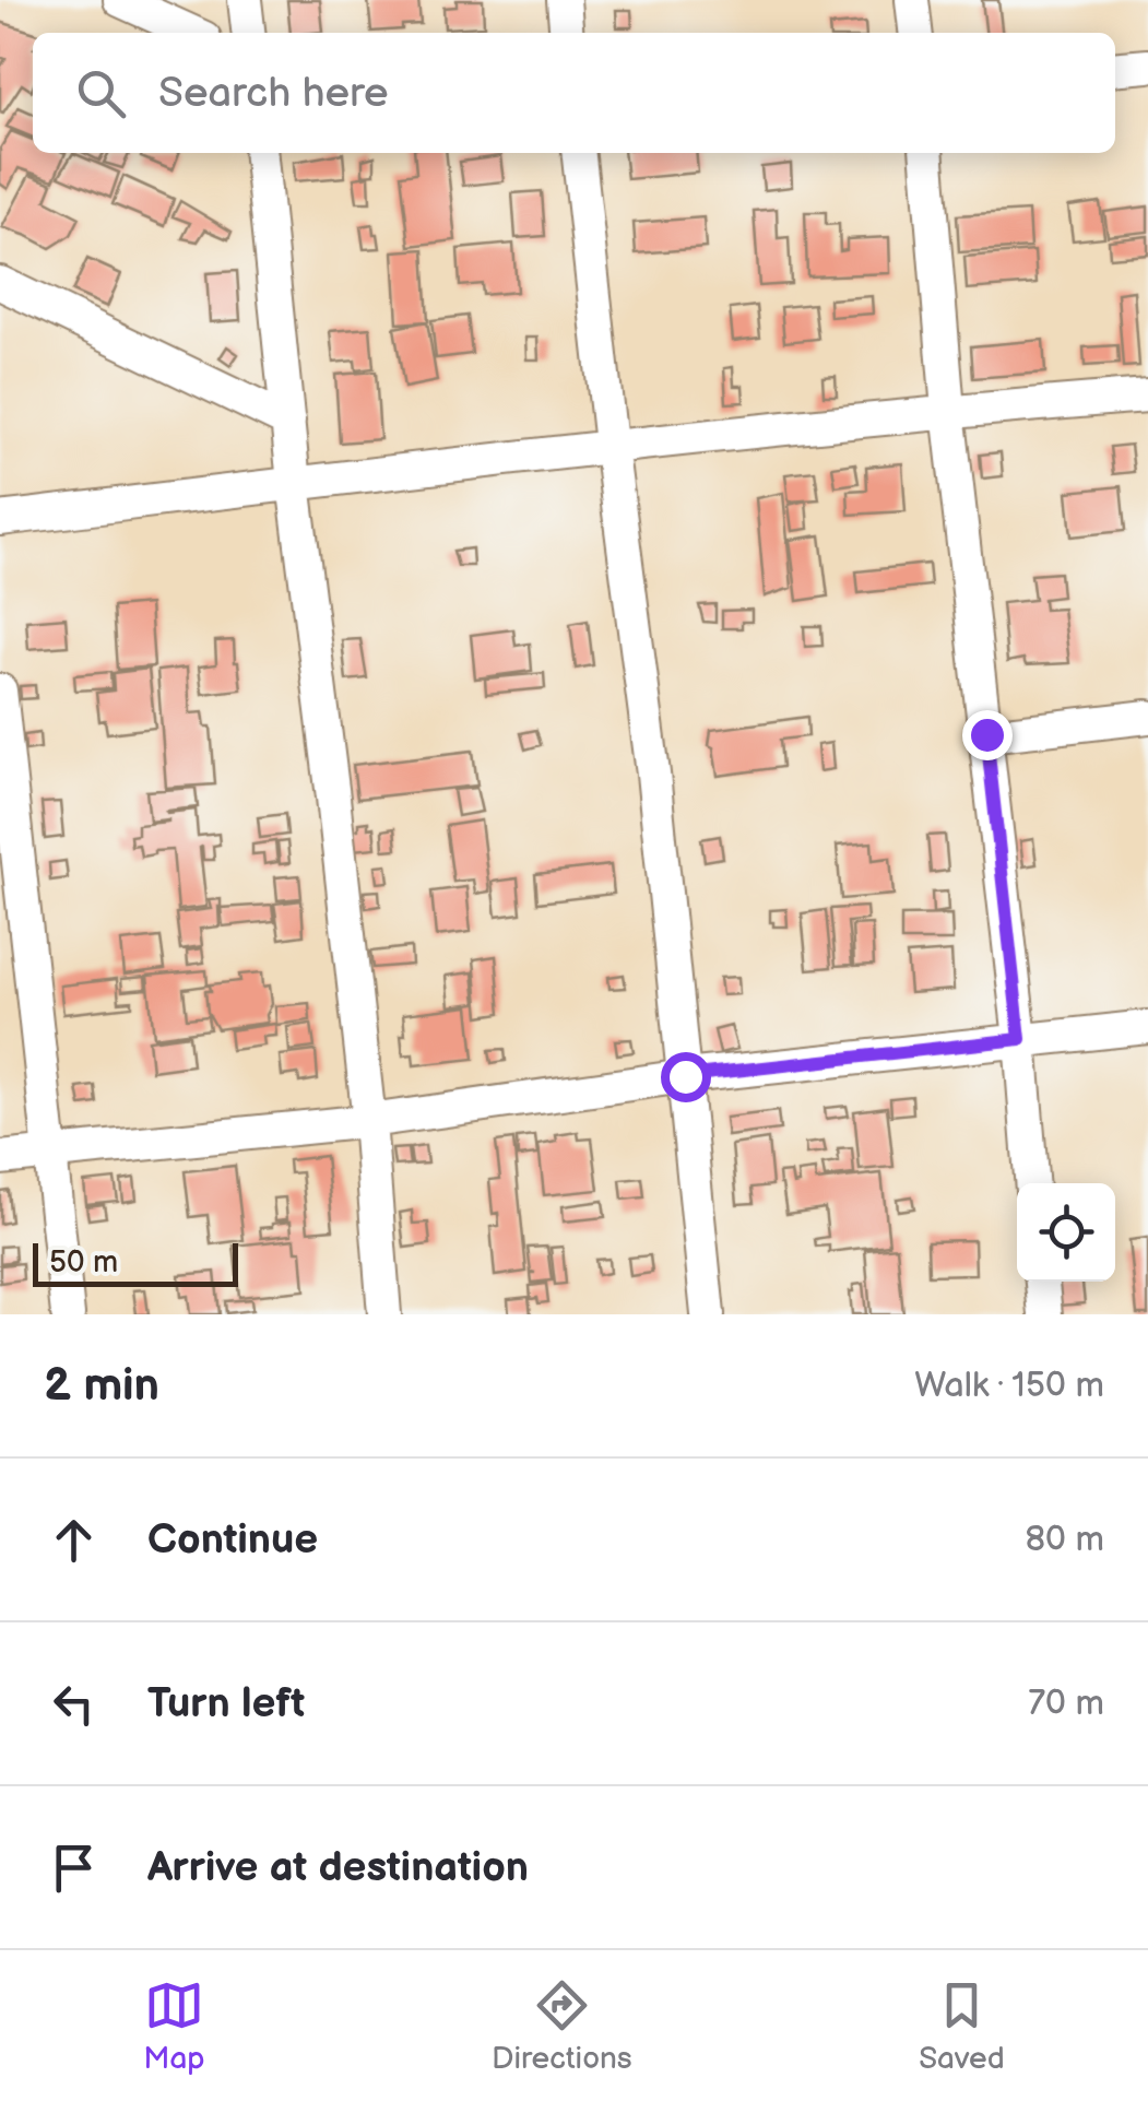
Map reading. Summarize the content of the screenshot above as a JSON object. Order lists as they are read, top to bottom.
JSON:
{
  "scale_bar": "50 m",
  "page": {
    "search": "Search here",
    "scale": "50 m",
    "heading": ["2 min", "Walk · 150 m"],
    "list": [
      ["Continue", "80 m"],
      ["Turn left", "70 m"],
      "Arrive at destination"
    ],
    "nav": ["Map", "Directions", "Saved"]
  }
}
